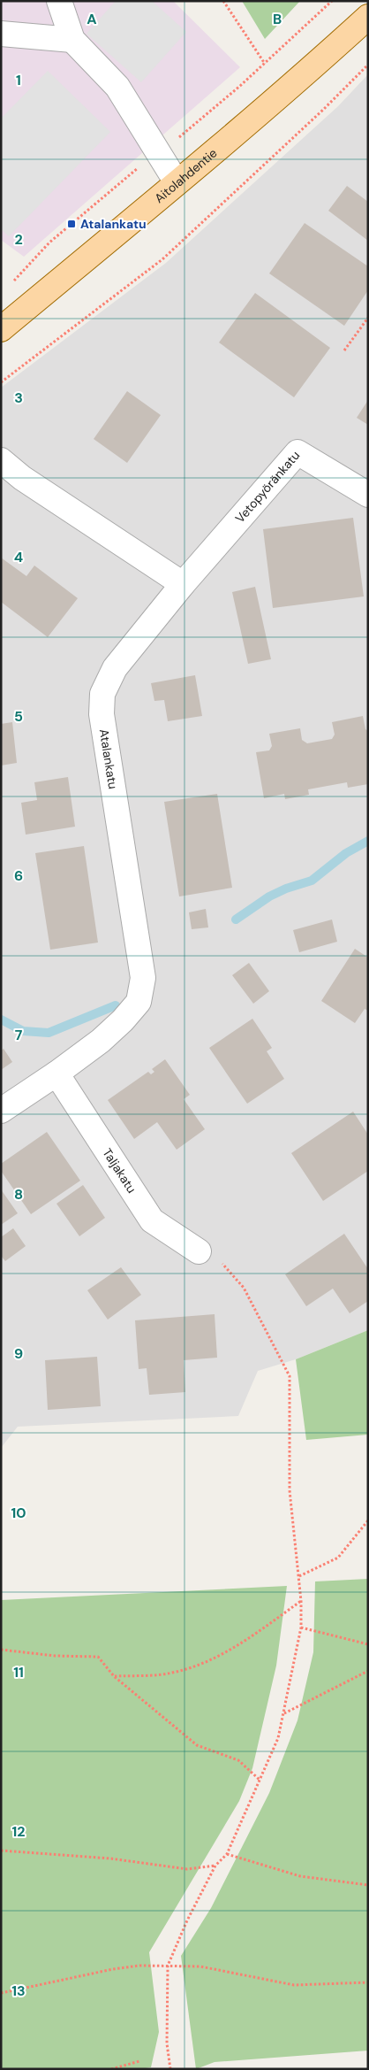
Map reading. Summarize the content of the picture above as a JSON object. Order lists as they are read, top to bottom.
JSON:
{
  "streets": {
    "main road": ["Aitolahdentie"],
    "street": ["Vetopyöränkatu", "Atalankatu", "Taljakatu"]
  },
  "crossings": [
    ["Vetopyöränkatu", "Atalankatu"],
    ["Atalankatu", "Taljakatu"]
  ],
  "places": {
    "transit": ["Atalankatu"]
  },
  "grid": {
    "columns": ["A", "B"],
    "rows": [
      "1",
      "2",
      "3",
      "4",
      "5",
      "6",
      "7",
      "8",
      "9",
      "10",
      "11",
      "12",
      "13"
    ]
  }
}
